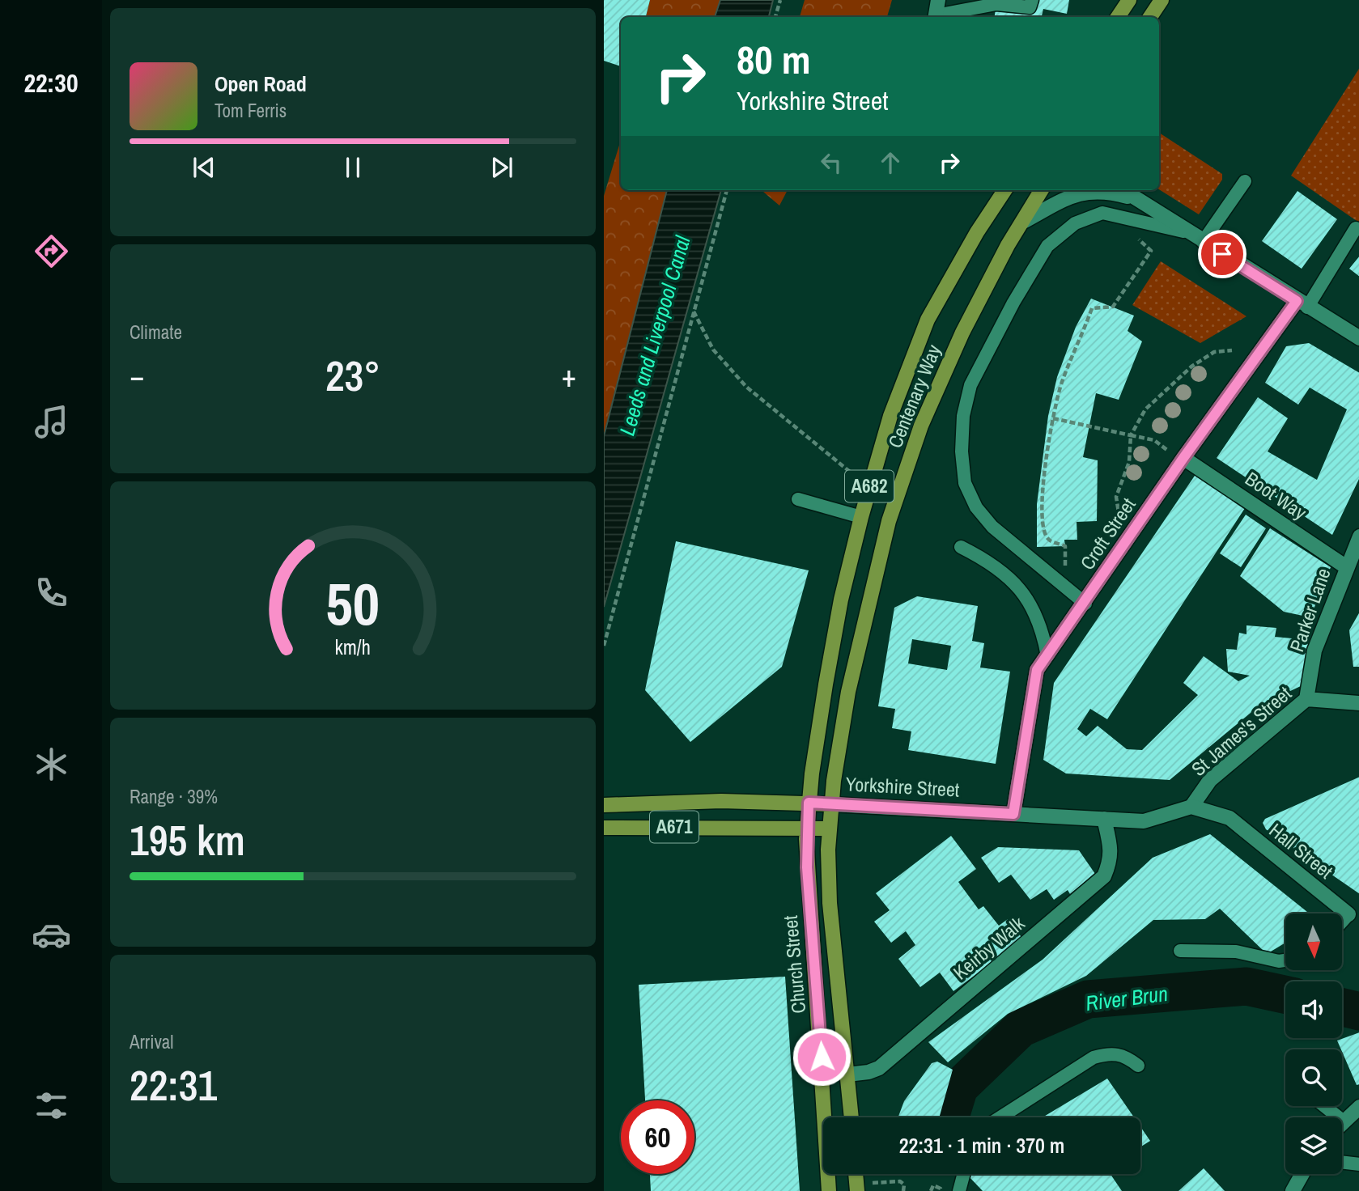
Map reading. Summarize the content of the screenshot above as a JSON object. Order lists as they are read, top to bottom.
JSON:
{
  "streets": {
    "main road": [
      "Centenary Way",
      "A682",
      "Yorkshire Street",
      "A671",
      "Church Street"
    ],
    "street": [
      "Boot Way",
      "Croft Street",
      "Parker Lane",
      "St James's Street",
      "Hall Street",
      "Keirby Walk"
    ]
  },
  "crossings": [
    ["Centenary Way", "Yorkshire Street"],
    ["Centenary Way", "Church Street"],
    ["Boot Way", "Croft Street"],
    ["Boot Way", "Parker Lane"],
    ["Croft Street", "Yorkshire Street"],
    ["Parker Lane", "St James's Street"],
    ["St James's Street", "Yorkshire Street"],
    ["St James's Street", "Hall Street"],
    ["Yorkshire Street", "Hall Street"],
    ["Yorkshire Street", "Keirby Walk"],
    ["Yorkshire Street", "Church Street"],
    ["A671", "Church Street"],
    ["Keirby Walk", "Church Street"]
  ],
  "water": ["Leeds and Liverpool Canal", "River Brun"],
  "north": "bottom",
  "page": {
    "tabs": "22:30",
    "turn": ["80 m", "Yorkshire Street"],
    "song": ["Open Road", "Tom Ferris"],
    "tile": [
      "Climate",
      ["Range · 39%", "195 km"],
      ["Arrival", "22:31"]
    ],
    "heat": ["−", "23°", "+"],
    "limit": "60",
    "trip": "22:31 · 1 min · 370 m",
    "gauge": ["50", "km/h"]
  }
}
